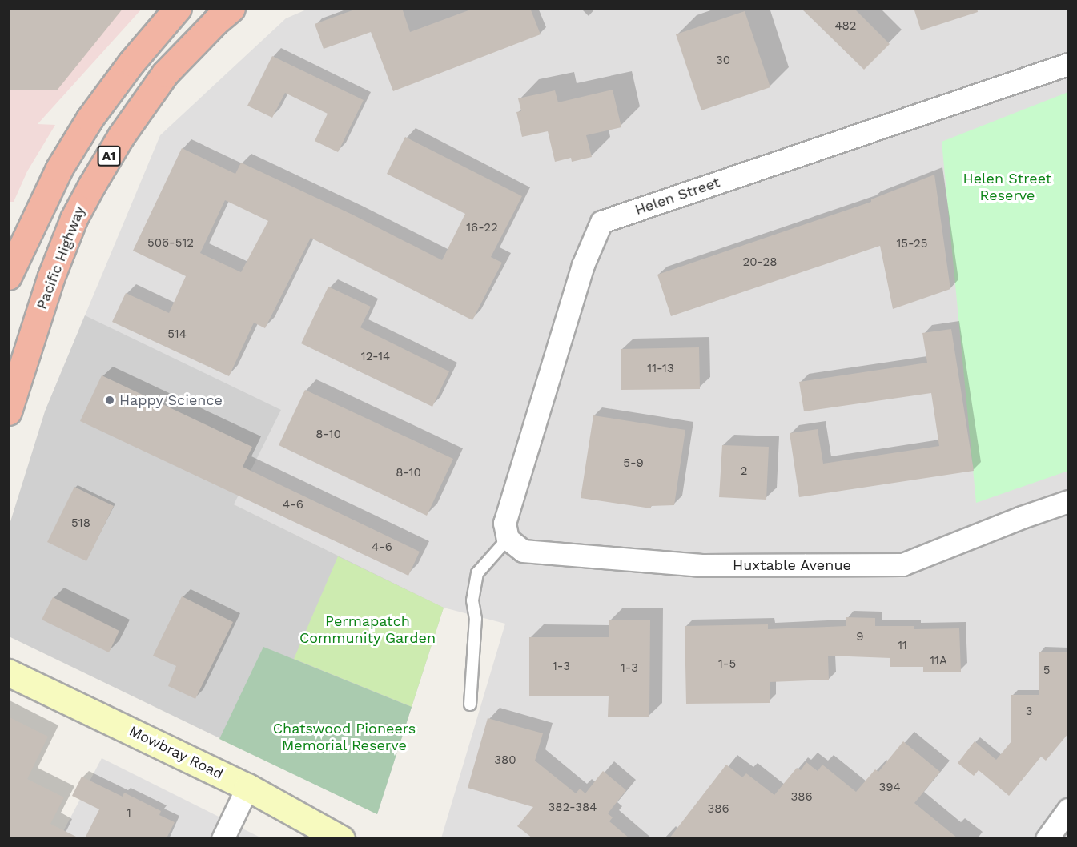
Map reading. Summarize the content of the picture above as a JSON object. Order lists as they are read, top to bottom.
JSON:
{
  "streets": {
    "highway": ["A1", "Pacific Highway"],
    "main road": ["Mowbray Road"],
    "street": ["Helen Street", "Huxtable Avenue"]
  },
  "crossings": [
    ["Helen Street", "Huxtable Avenue"]
  ],
  "parks": ["Helen Street Reserve", "Permapatch Community Garden", "Chatswood Pioneers Memorial Reserve"],
  "places": ["Happy Science"],
  "house_numbers": [
    "482",
    "30",
    "16-22",
    "506-512",
    "15-25",
    "20-28",
    "514",
    "12-14",
    "11-13",
    "8-10",
    "5-9",
    "2",
    "8-10",
    "4-6",
    "518",
    "4-6",
    "9",
    "11",
    "11A",
    "1-5",
    "1-3",
    "1-3",
    "5",
    "3",
    "380",
    "394",
    "386",
    "382-384",
    "386",
    "1"
  ]
}
